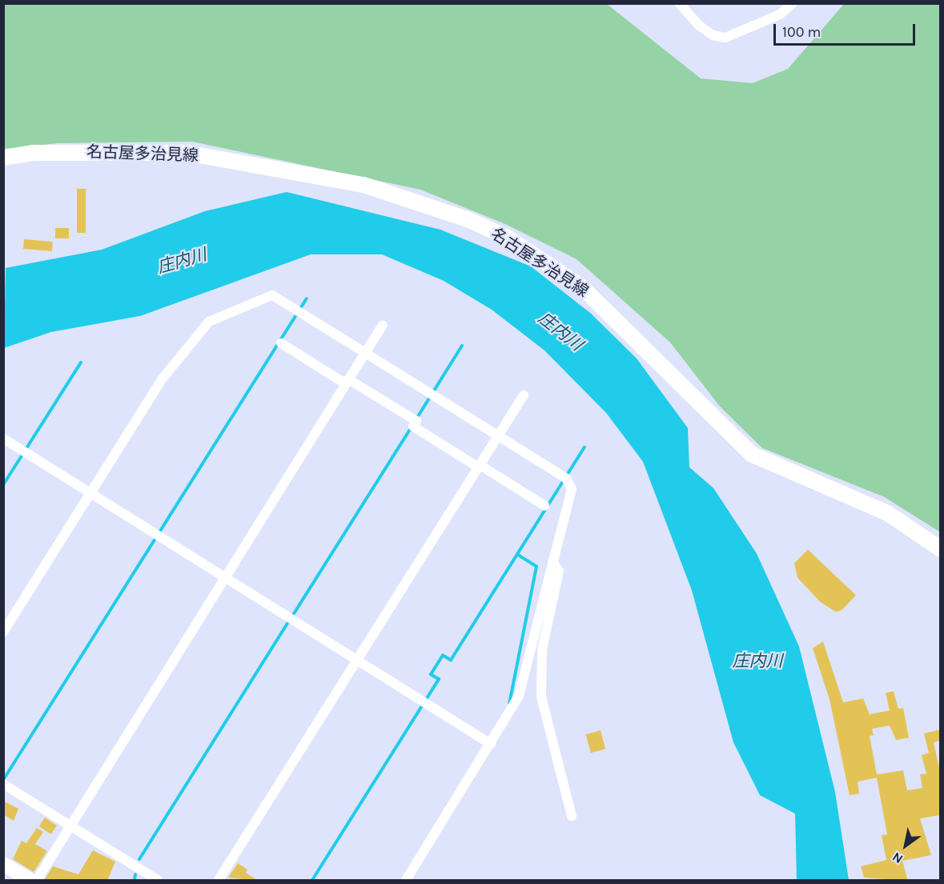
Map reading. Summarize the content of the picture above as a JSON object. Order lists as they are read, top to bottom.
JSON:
{
  "streets": {
    "main road": ["名古屋多治見線"]
  },
  "water": ["庄内川"],
  "scale_bar": "100 m",
  "north": "bottom left"
}
